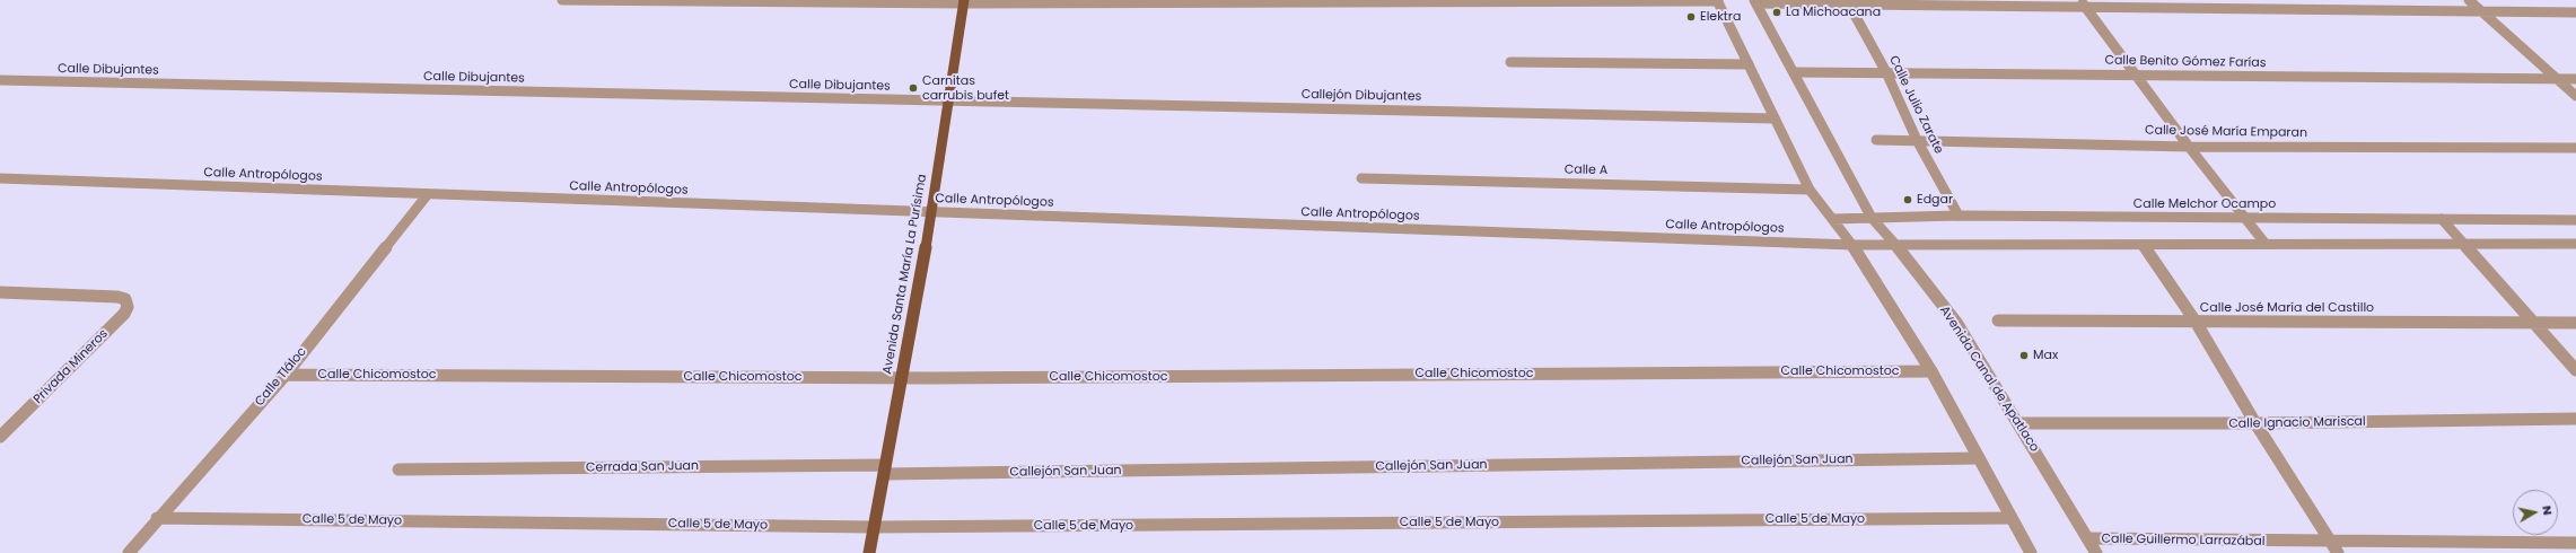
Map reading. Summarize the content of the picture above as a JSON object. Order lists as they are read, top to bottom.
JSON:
{
  "streets": {
    "main road": ["Avenida Santa María La Purísima"],
    "street": [
      "Calle Benito Gómez Farías",
      "Calle Dibujantes",
      "Callejón Dibujantes",
      "Calle Julio Zarate",
      "Calle José María Emparan",
      "Calle A",
      "Calle Antropólogos",
      "Calle Melchor Ocampo",
      "Calle José María del Castillo",
      "Privada Mineros",
      "Calle Chicomostoc",
      "Calle Tláloc",
      "Avenida Canal de Apatlaco",
      "Calle Ignacio Mariscal",
      "Callejón San Juan",
      "Cerrada San Juan",
      "Calle 5 de Mayo",
      "Calle Guillermo Larrazábal"
    ]
  },
  "crossings": [
    ["Calle Benito Gómez Farías", "Calle Julio Zarate"],
    ["Calle Benito Gómez Farías", "Avenida Canal de Apatlaco"],
    ["Calle Dibujantes", "Callejón Dibujantes"],
    ["Calle Dibujantes", "Avenida Santa María La Purísima"],
    ["Callejón Dibujantes", "Avenida Santa María La Purísima"],
    ["Calle Julio Zarate", "Calle José María Emparan"],
    ["Calle Julio Zarate", "Calle Melchor Ocampo"],
    ["Calle Antropólogos", "Avenida Santa María La Purísima"],
    ["Calle Antropólogos", "Calle Tláloc"],
    ["Calle Melchor Ocampo", "Avenida Canal de Apatlaco"],
    ["Avenida Santa María La Purísima", "Calle Chicomostoc"],
    ["Avenida Santa María La Purísima", "Callejón San Juan"],
    ["Avenida Santa María La Purísima", "Cerrada San Juan"],
    ["Avenida Santa María La Purísima", "Calle 5 de Mayo"],
    ["Calle Chicomostoc", "Calle Tláloc"],
    ["Calle Tláloc", "Calle 5 de Mayo"],
    ["Avenida Canal de Apatlaco", "Calle Ignacio Mariscal"],
    ["Avenida Canal de Apatlaco", "Calle Guillermo Larrazábal"],
    ["Callejón San Juan", "Cerrada San Juan"]
  ],
  "places": [
    "La Michoacana",
    "Elektra",
    "Carnitas carrubis bufet",
    "Edgar",
    "Max"
  ],
  "north": "right"
}
